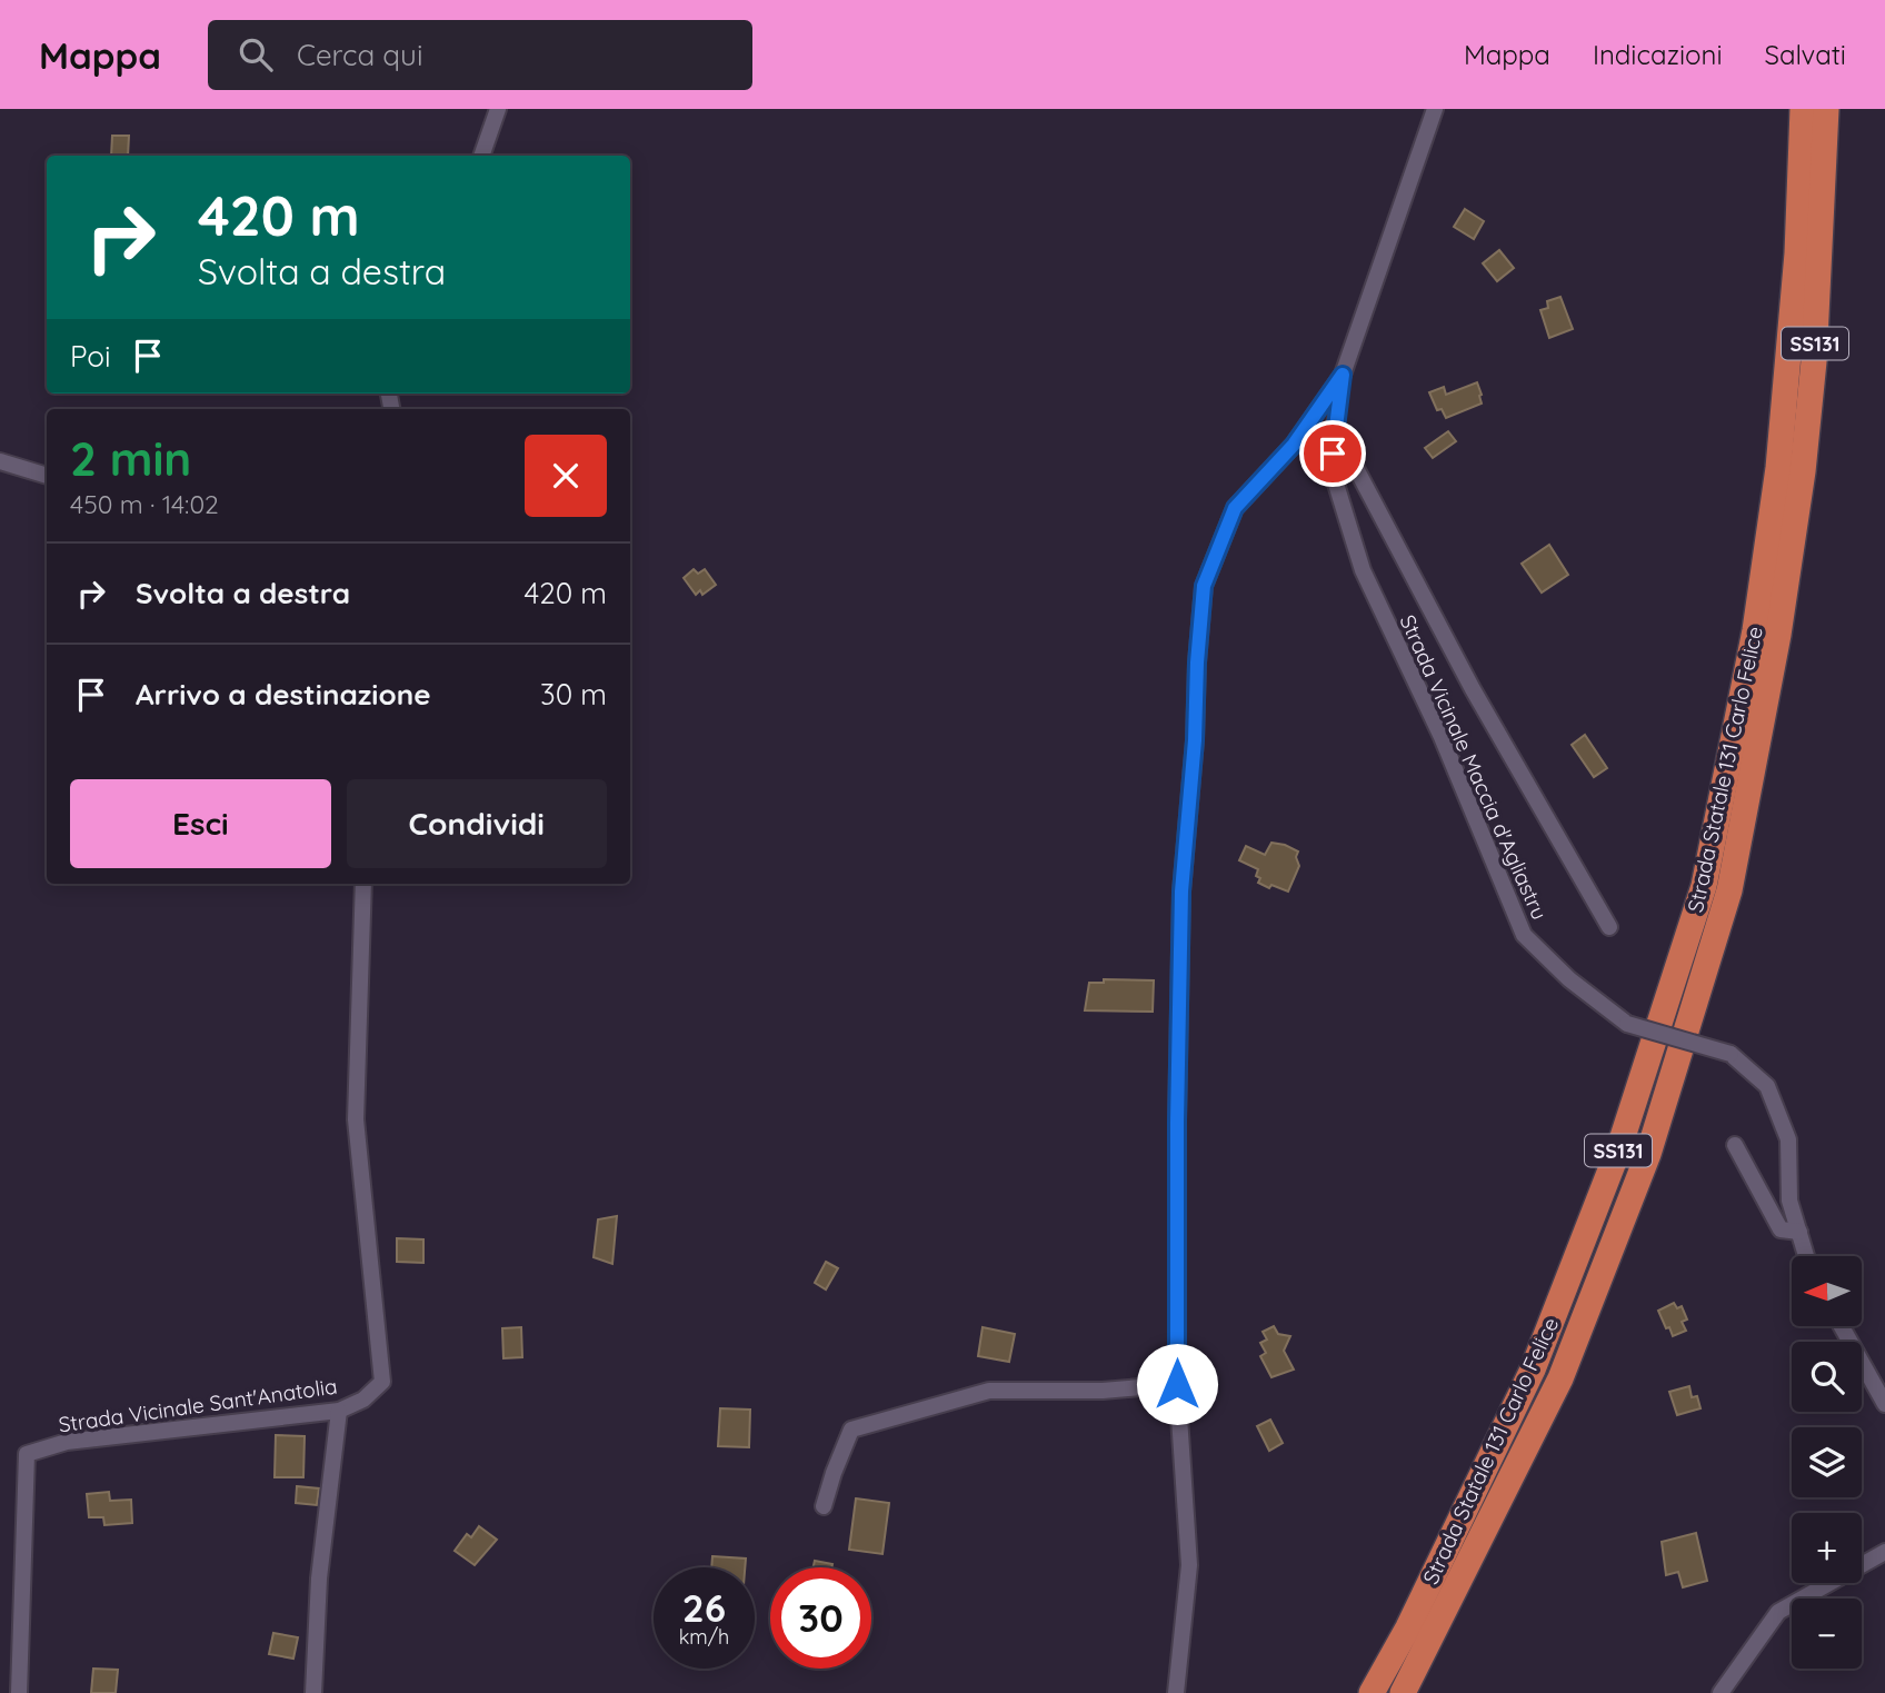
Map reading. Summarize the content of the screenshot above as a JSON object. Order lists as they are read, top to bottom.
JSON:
{
  "streets": {
    "highway": ["SS131", "Strada Statale 131 Carlo Felice"],
    "street": ["Strada Vicinale Maccia d'Agliastru", "Strada Vicinale Sant'Anatolia"]
  },
  "north": "left",
  "page": {
    "header": "Mappa",
    "search": "Cerca qui",
    "nav": ["Mappa", "Indicazioni", "Salvati"],
    "turn": ["420 m", "Svolta a destra"],
    "then": "Poi",
    "heading": ["2 min", "450 m · 14:02"],
    "list": [
      {
        "name": "Svolta a destra",
        "value": "420 m"
      },
      {
        "name": "Arrivo a destinazione",
        "value": "30 m"
      }
    ],
    "buttons": ["Esci", "Condividi"],
    "map_buttons": ["+", "−"],
    "speed": "26 km/h",
    "limit": "30"
  }
}
